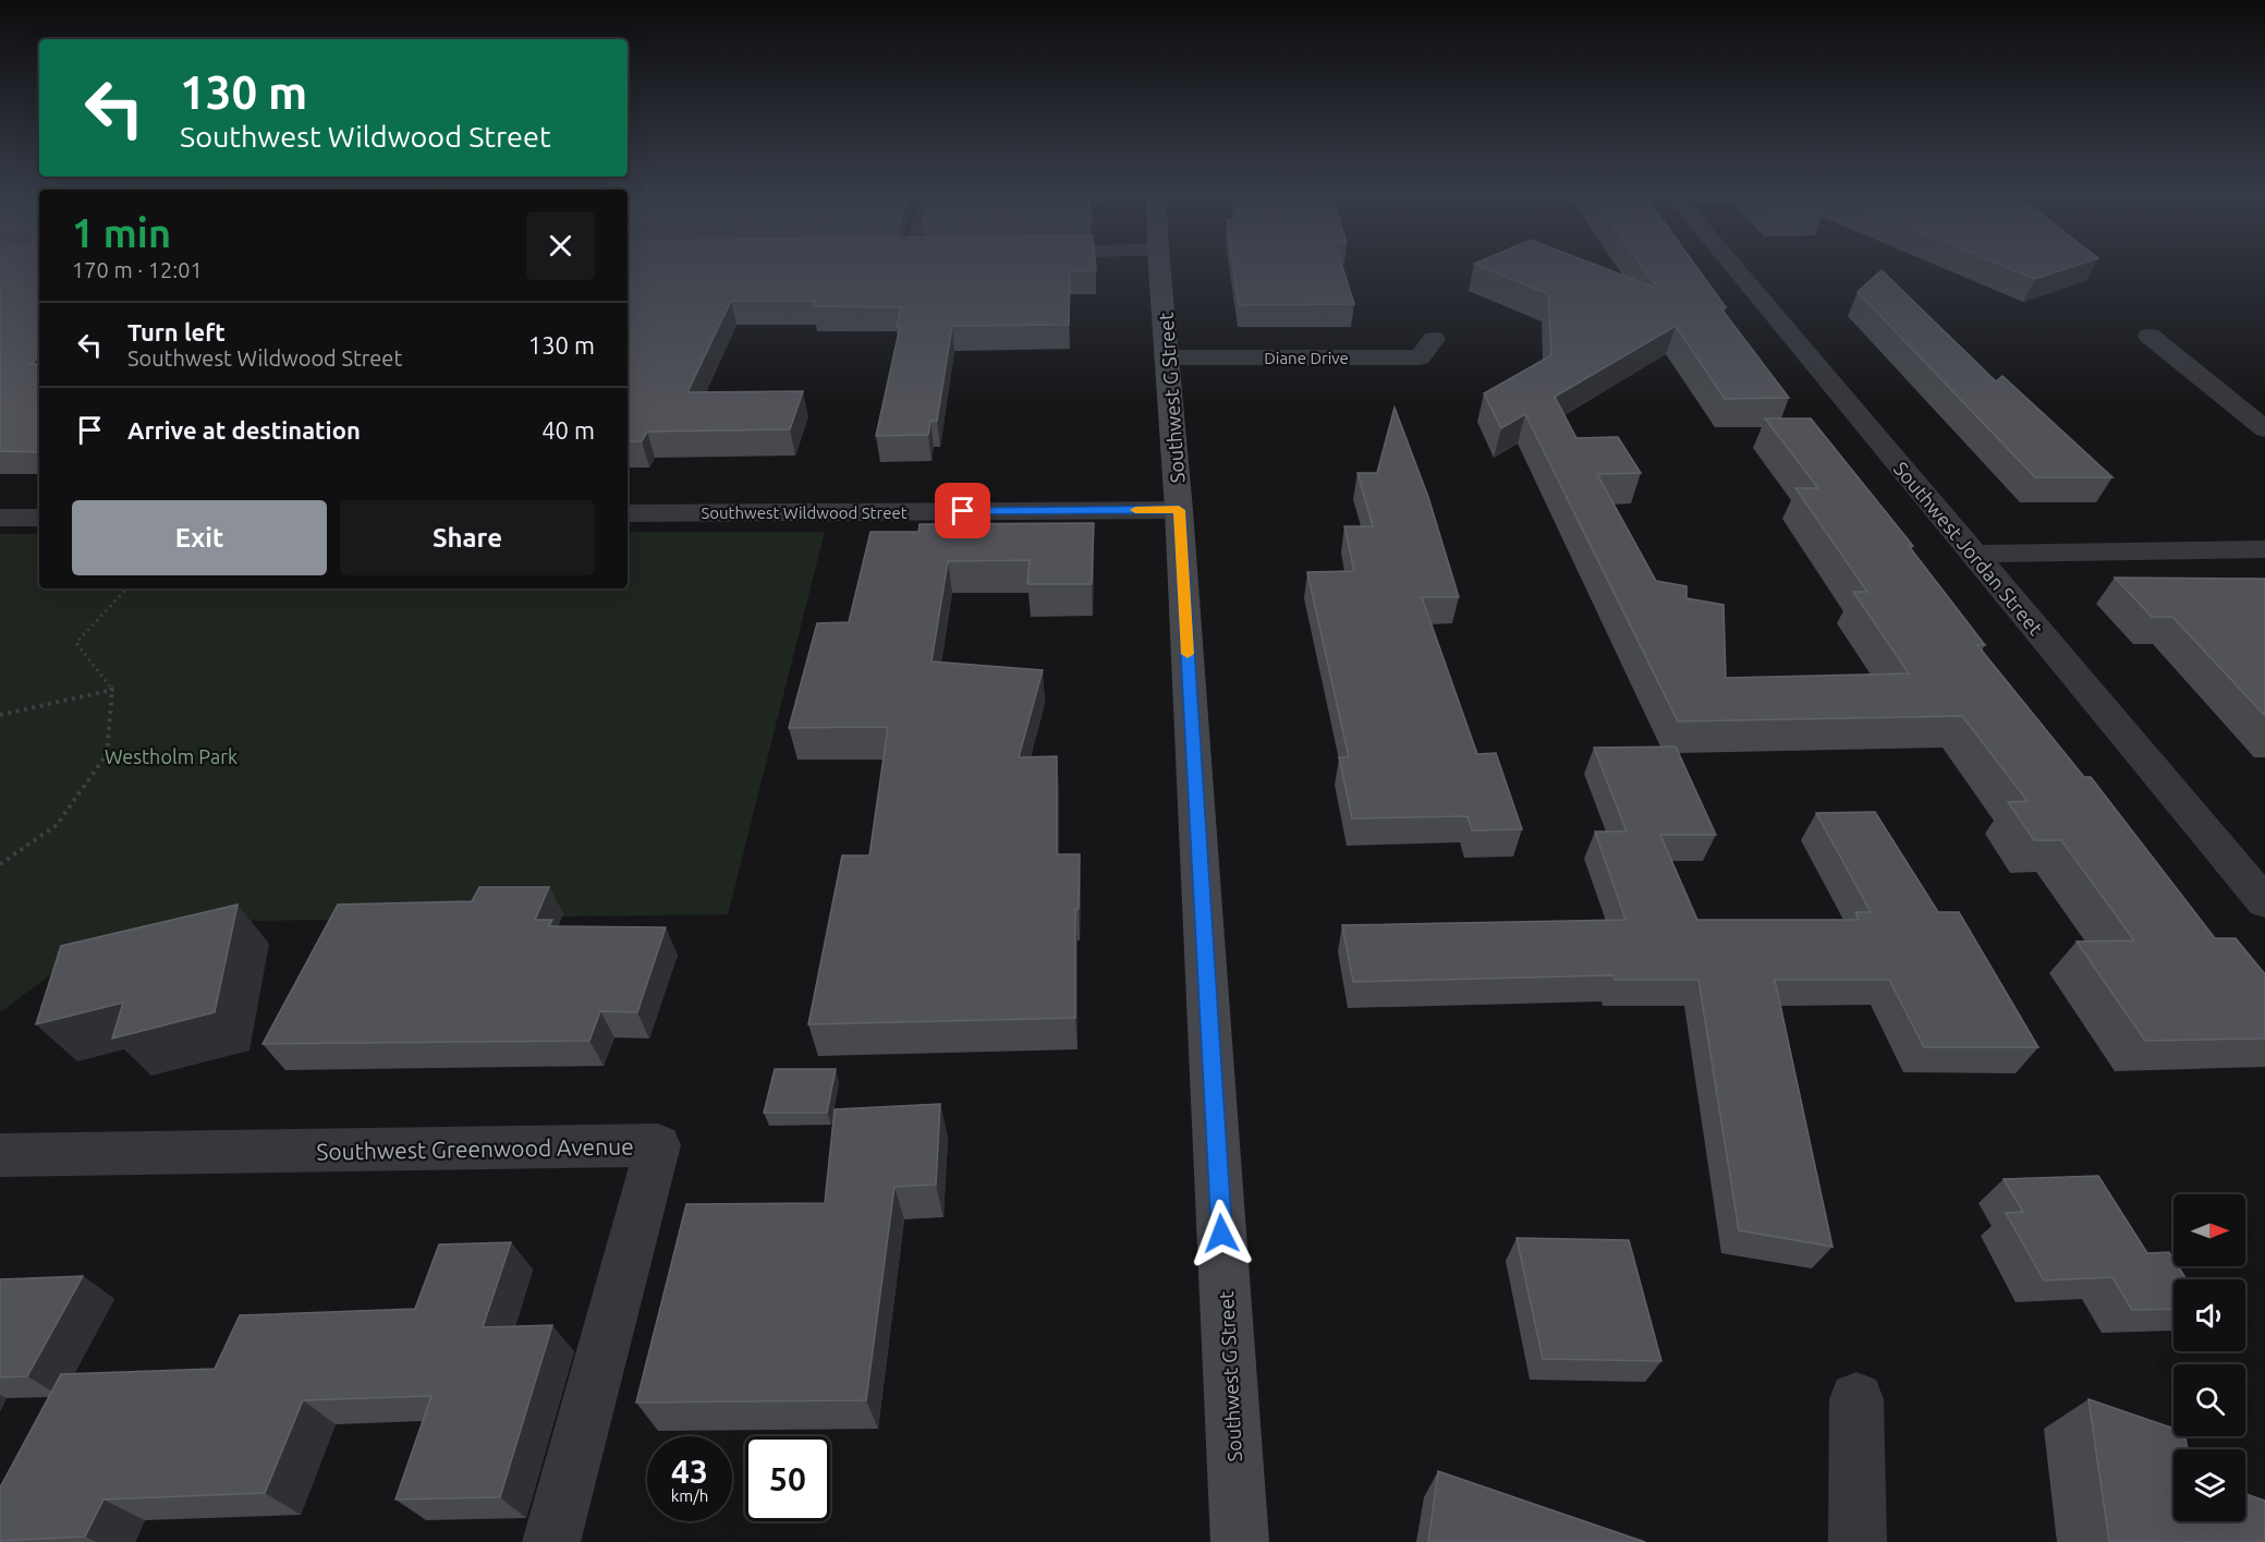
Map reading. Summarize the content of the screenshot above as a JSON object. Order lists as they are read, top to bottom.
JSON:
{
  "streets": {
    "main road": ["Southwest G Street"],
    "street": [
      "Diane Drive",
      "Southwest Wildwood Street",
      "Southwest Jordan Street",
      "Southwest Greenwood Avenue"
    ]
  },
  "crossings": [
    ["Diane Drive", "Southwest G Street"],
    ["Southwest G Street", "Southwest Wildwood Street"]
  ],
  "parks": ["Westholm Park"],
  "north": "right",
  "page": {
    "turn": ["130 m", "Southwest Wildwood Street"],
    "heading": ["1 min", "170 m · 12:01"],
    "list": [
      {
        "name": "Turn left",
        "note": "Southwest Wildwood Street",
        "value": "130 m"
      },
      {
        "name": "Arrive at destination",
        "value": "40 m"
      }
    ],
    "buttons": ["Exit", "Share"],
    "speed": "43 km/h",
    "limit": "50"
  }
}
